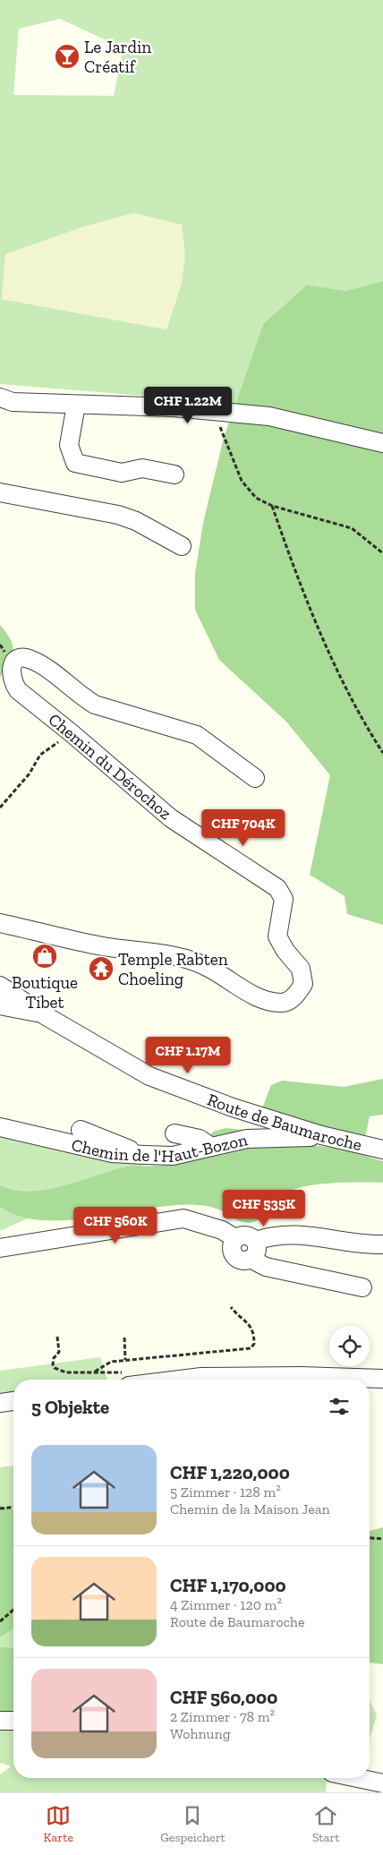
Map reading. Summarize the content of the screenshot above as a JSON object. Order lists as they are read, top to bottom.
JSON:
{
  "streets": {
    "street": ["Chemin du Dérochoz", "Route de Baumaroche", "Chemin de l'Haut-Bozon"]
  },
  "crossings": [
    ["Route de Baumaroche", "Chemin de l'Haut-Bozon"]
  ],
  "places": {
    "bar": ["Le Jardin Créatif"],
    "shop": ["Boutique Tibet"],
    "temple": ["Temple Rabten Choeling"]
  },
  "page": {
    "price": [
      "CHF 1.22M",
      "CHF 704K",
      "CHF 1.17M",
      "CHF 535K",
      "CHF 560K"
    ],
    "heading": "5 Objekte",
    "list": [
      {
        "name": "CHF 1,220,000",
        "note": "5 Zimmer · 128 m² · Chemin de la Maison Jean"
      },
      {
        "name": "CHF 1,170,000",
        "note": "4 Zimmer · 120 m² · Route de Baumaroche"
      },
      {
        "name": "CHF 560,000",
        "note": "2 Zimmer · 78 m² · Wohnung"
      }
    ],
    "tabs": ["Karte", "Gespeichert", "Start"]
  }
}
